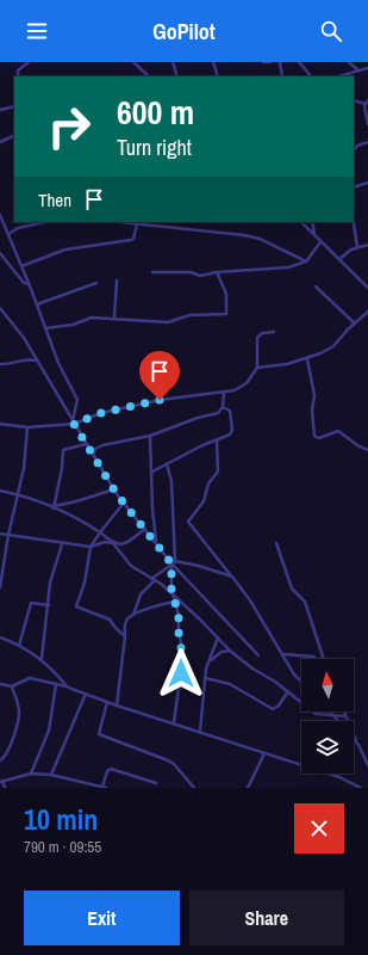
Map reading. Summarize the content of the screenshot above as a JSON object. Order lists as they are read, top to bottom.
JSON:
{
  "north": "top",
  "page": {
    "header": "GoPilot",
    "turn": ["600 m", "Turn right"],
    "then": "Then",
    "heading": ["10 min", "790 m · 09:55"],
    "buttons": ["Exit", "Share"]
  }
}
